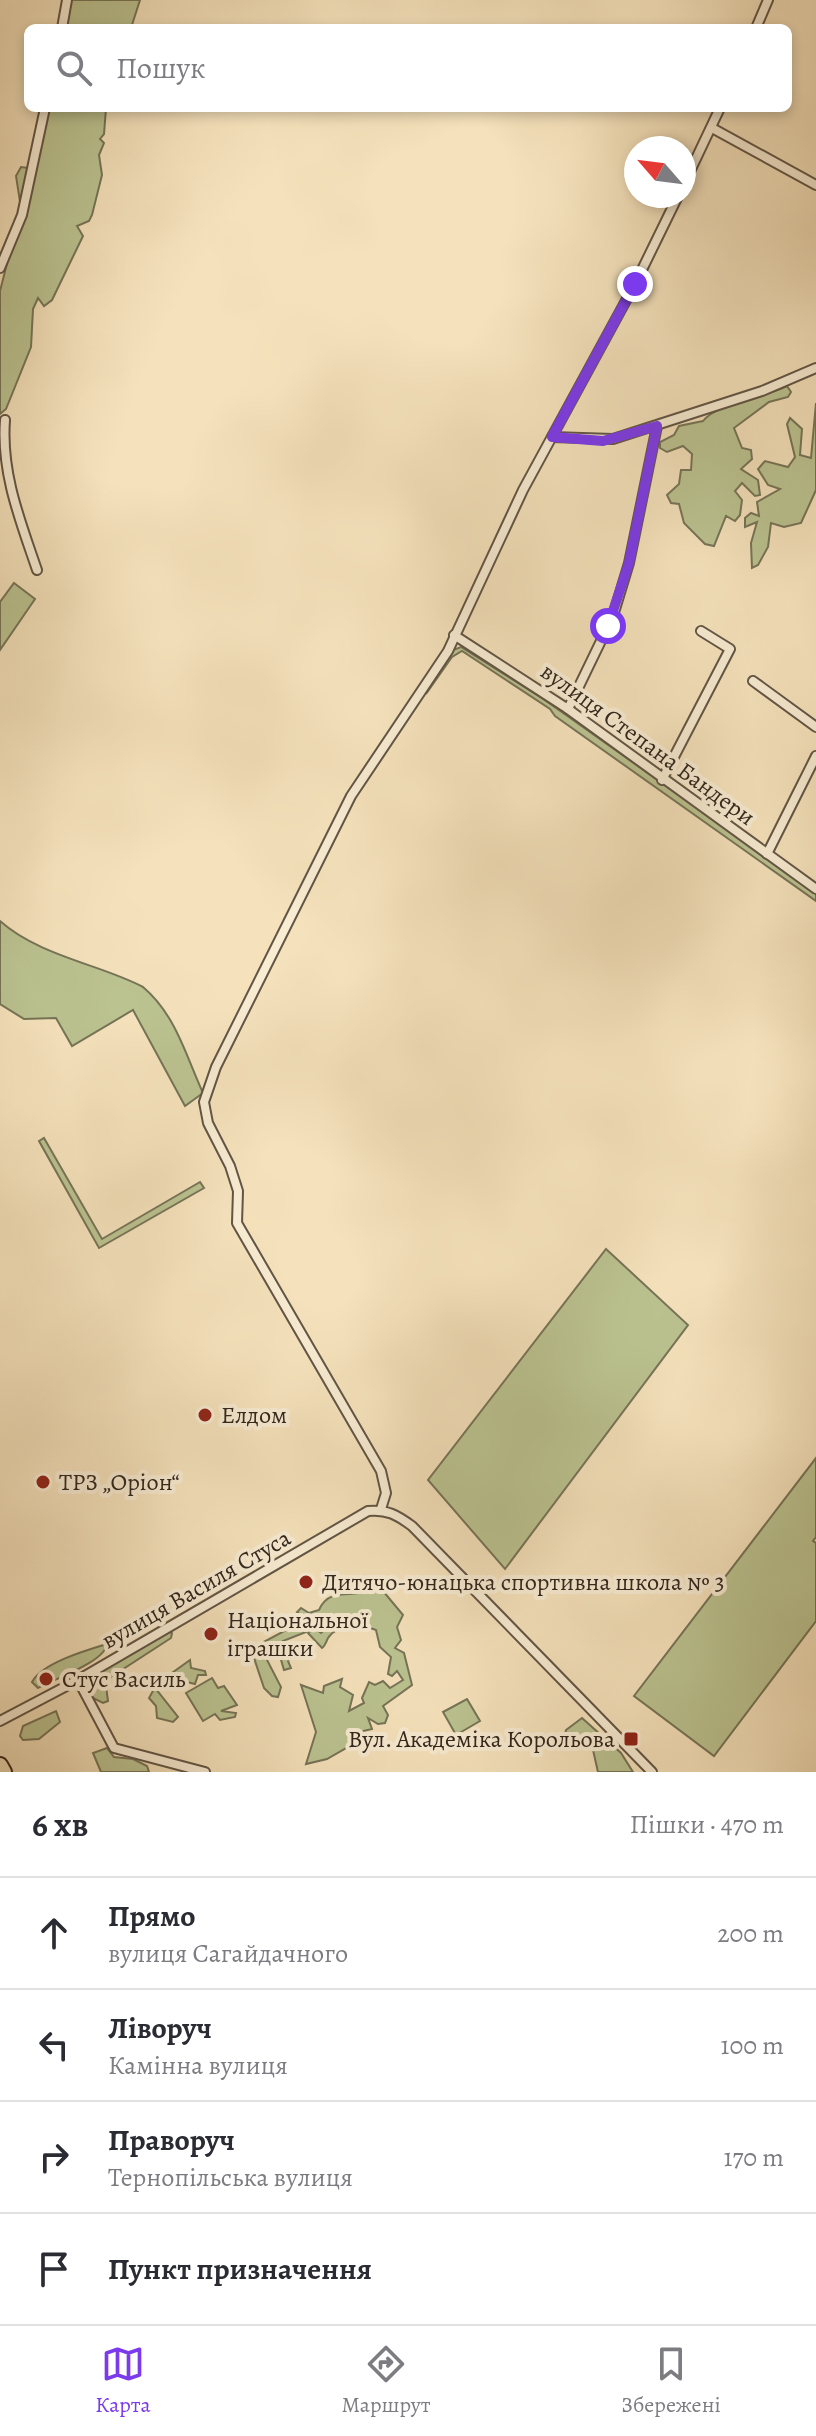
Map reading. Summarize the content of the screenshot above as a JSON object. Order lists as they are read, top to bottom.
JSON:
{
  "streets": {
    "street": ["вулиця Степана Бандери", "вулиця Василя Стуса"]
  },
  "places": {
    "other": [
      "Елдом",
      "ТРЗ „Оріон“",
      "Дитячо-юнацька спортивна школа № 3",
      "Національної іграшки",
      "Стус Василь"
    ],
    "transit": ["Вул. Академіка Корольова"]
  },
  "north": "top left",
  "page": {
    "search": "Пошук",
    "heading": ["6 хв", "Пішки · 470 m"],
    "list": [
      ["Прямо", "вулиця Сагайдачного", "200 m"],
      ["Ліворуч", "Камінна вулиця", "100 m"],
      ["Праворуч", "Тернопільська вулиця", "170 m"],
      "Пункт призначення"
    ],
    "nav": ["Карта", "Маршрут", "Збережені"]
  }
}
